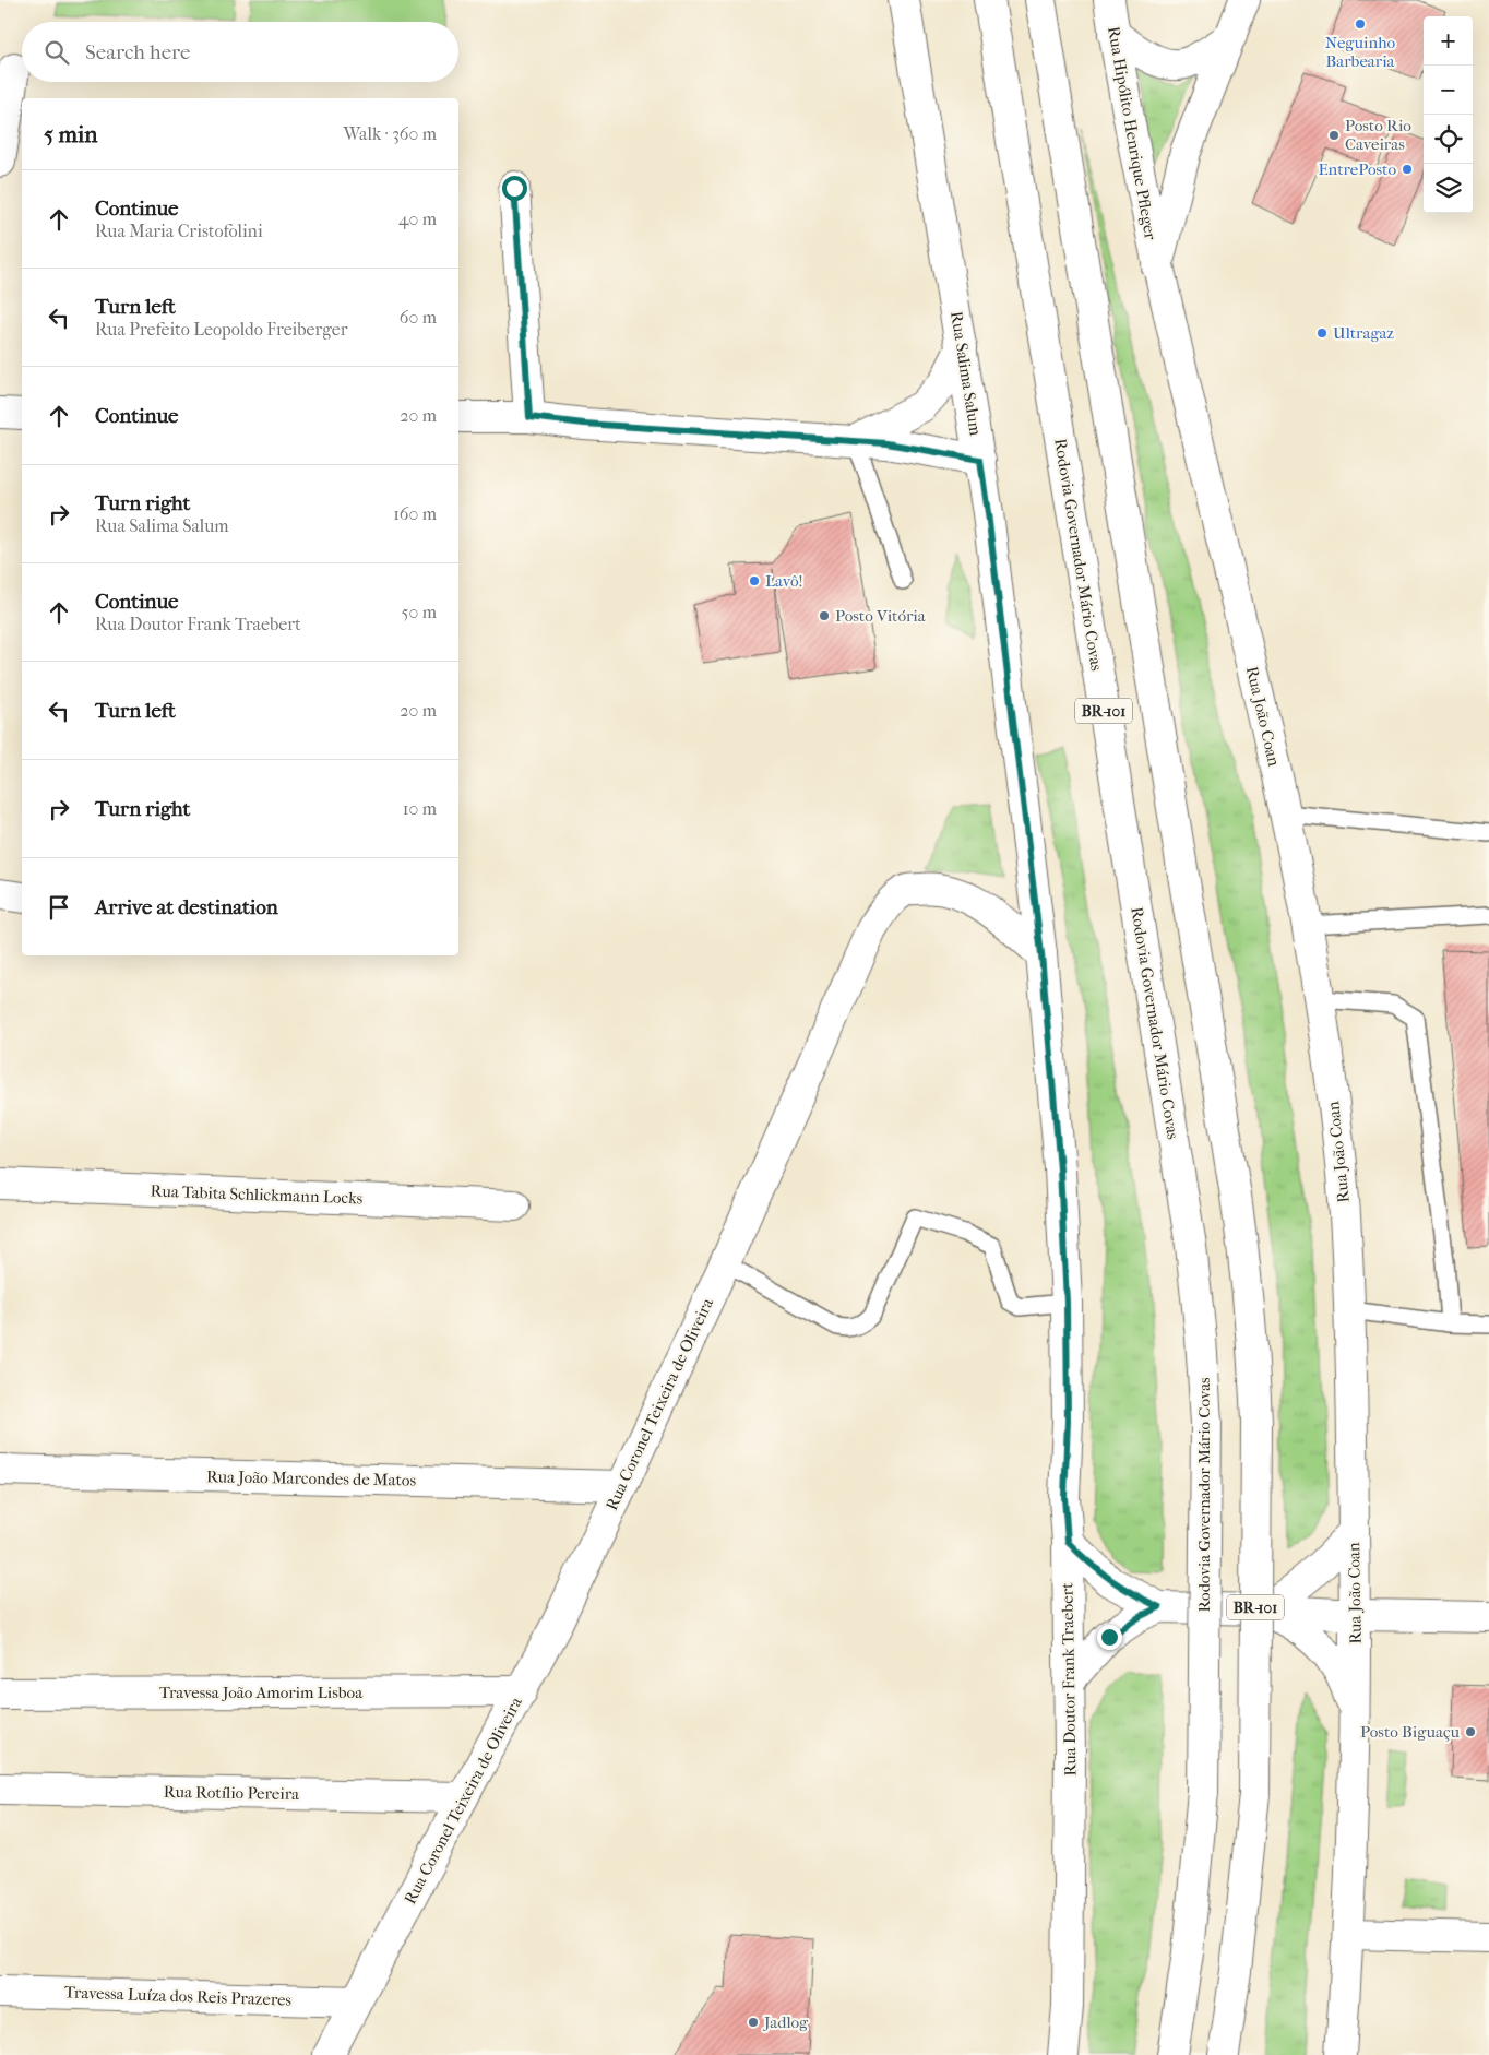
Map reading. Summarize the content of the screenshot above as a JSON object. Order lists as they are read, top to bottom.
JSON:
{
  "streets": {
    "main road": [
      "Rua Hipólito Henrique Pfleger",
      "Rua Salima Salum",
      "Rodovia Governador Mário Covas",
      "BR-101",
      "Rua João Coan",
      "Rua Tabita Schlickmann Locks",
      "Rua Coronel Teixeira de Oliveira",
      "Rua João Marcondes de Matos",
      "Rua Doutor Frank Traebert",
      "Travessa João Amorim Lisboa",
      "Rua Rotílio Pereira",
      "Travessa Luíza dos Reis Prazeres"
    ]
  },
  "crossings": [
    ["Rua Hipólito Henrique Pfleger", "Rua João Coan"],
    ["Rua Salima Salum", "Rua Coronel Teixeira de Oliveira"],
    ["Rua Salima Salum", "Rua Doutor Frank Traebert"],
    ["Rua Coronel Teixeira de Oliveira", "Rua João Marcondes de Matos"],
    ["Rua Coronel Teixeira de Oliveira", "Travessa João Amorim Lisboa"],
    ["Rua Coronel Teixeira de Oliveira", "Rua Rotílio Pereira"],
    ["Rua Coronel Teixeira de Oliveira", "Travessa Luíza dos Reis Prazeres"]
  ],
  "places": [
    "Neguinho Barbearia",
    "Posto Rio Caveiras",
    "EntrePosto",
    "Ultragaz",
    "Lavô!",
    "Posto Vitória",
    "Posto Biguaçu",
    "Jadlog"
  ],
  "page": {
    "map_buttons": ["+", "−"],
    "search": "Search here",
    "heading": ["5 min", "Walk · 360 m"],
    "list": [
      ["Continue", "Rua Maria Cristofolini", "40 m"],
      ["Turn left", "Rua Prefeito Leopoldo Freiberger", "60 m"],
      ["Continue", "20 m"],
      ["Turn right", "Rua Salima Salum", "160 m"],
      ["Continue", "Rua Doutor Frank Traebert", "50 m"],
      ["Turn left", "20 m"],
      ["Turn right", "10 m"],
      "Arrive at destination"
    ]
  }
}
